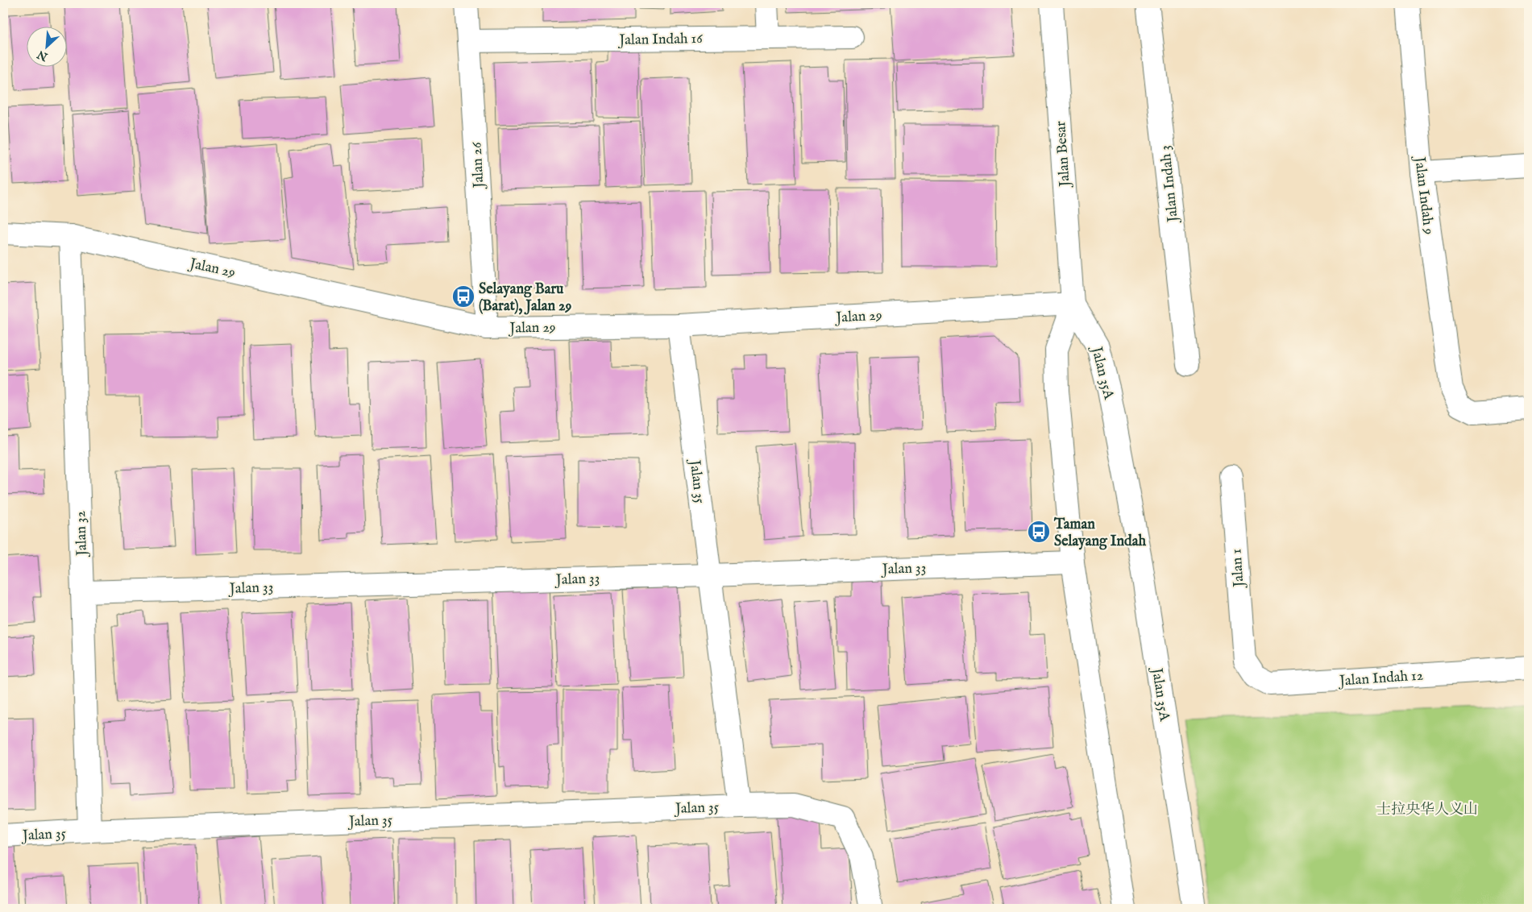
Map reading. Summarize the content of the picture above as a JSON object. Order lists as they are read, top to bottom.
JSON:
{
  "streets": {
    "street": [
      "Jalan Indah 16",
      "Jalan Besar",
      "Jalan 26",
      "Jalan Indah 3",
      "Jalan Indah 9",
      "Jalan 29",
      "Jalan 35A",
      "Jalan 35",
      "Jalan 32",
      "Jalan 33",
      "Jalan 1",
      "Jalan Indah 12"
    ]
  },
  "crossings": [
    ["Jalan Indah 16", "Jalan 26"],
    ["Jalan Besar", "Jalan 29"],
    ["Jalan Besar", "Jalan 35A"],
    ["Jalan 26", "Jalan 29"],
    ["Jalan 29", "Jalan 35A"],
    ["Jalan 29", "Jalan 35"],
    ["Jalan 29", "Jalan 32"],
    ["Jalan 35", "Jalan 32"],
    ["Jalan 35", "Jalan 33"],
    ["Jalan 32", "Jalan 33"],
    ["Jalan 1", "Jalan Indah 12"]
  ],
  "parks": ["士拉央华人义山"],
  "places": {
    "bus stop": ["Selayang Baru (Barat), Jalan 29", "Taman Selayang Indah"]
  },
  "north": "bottom left"
}
